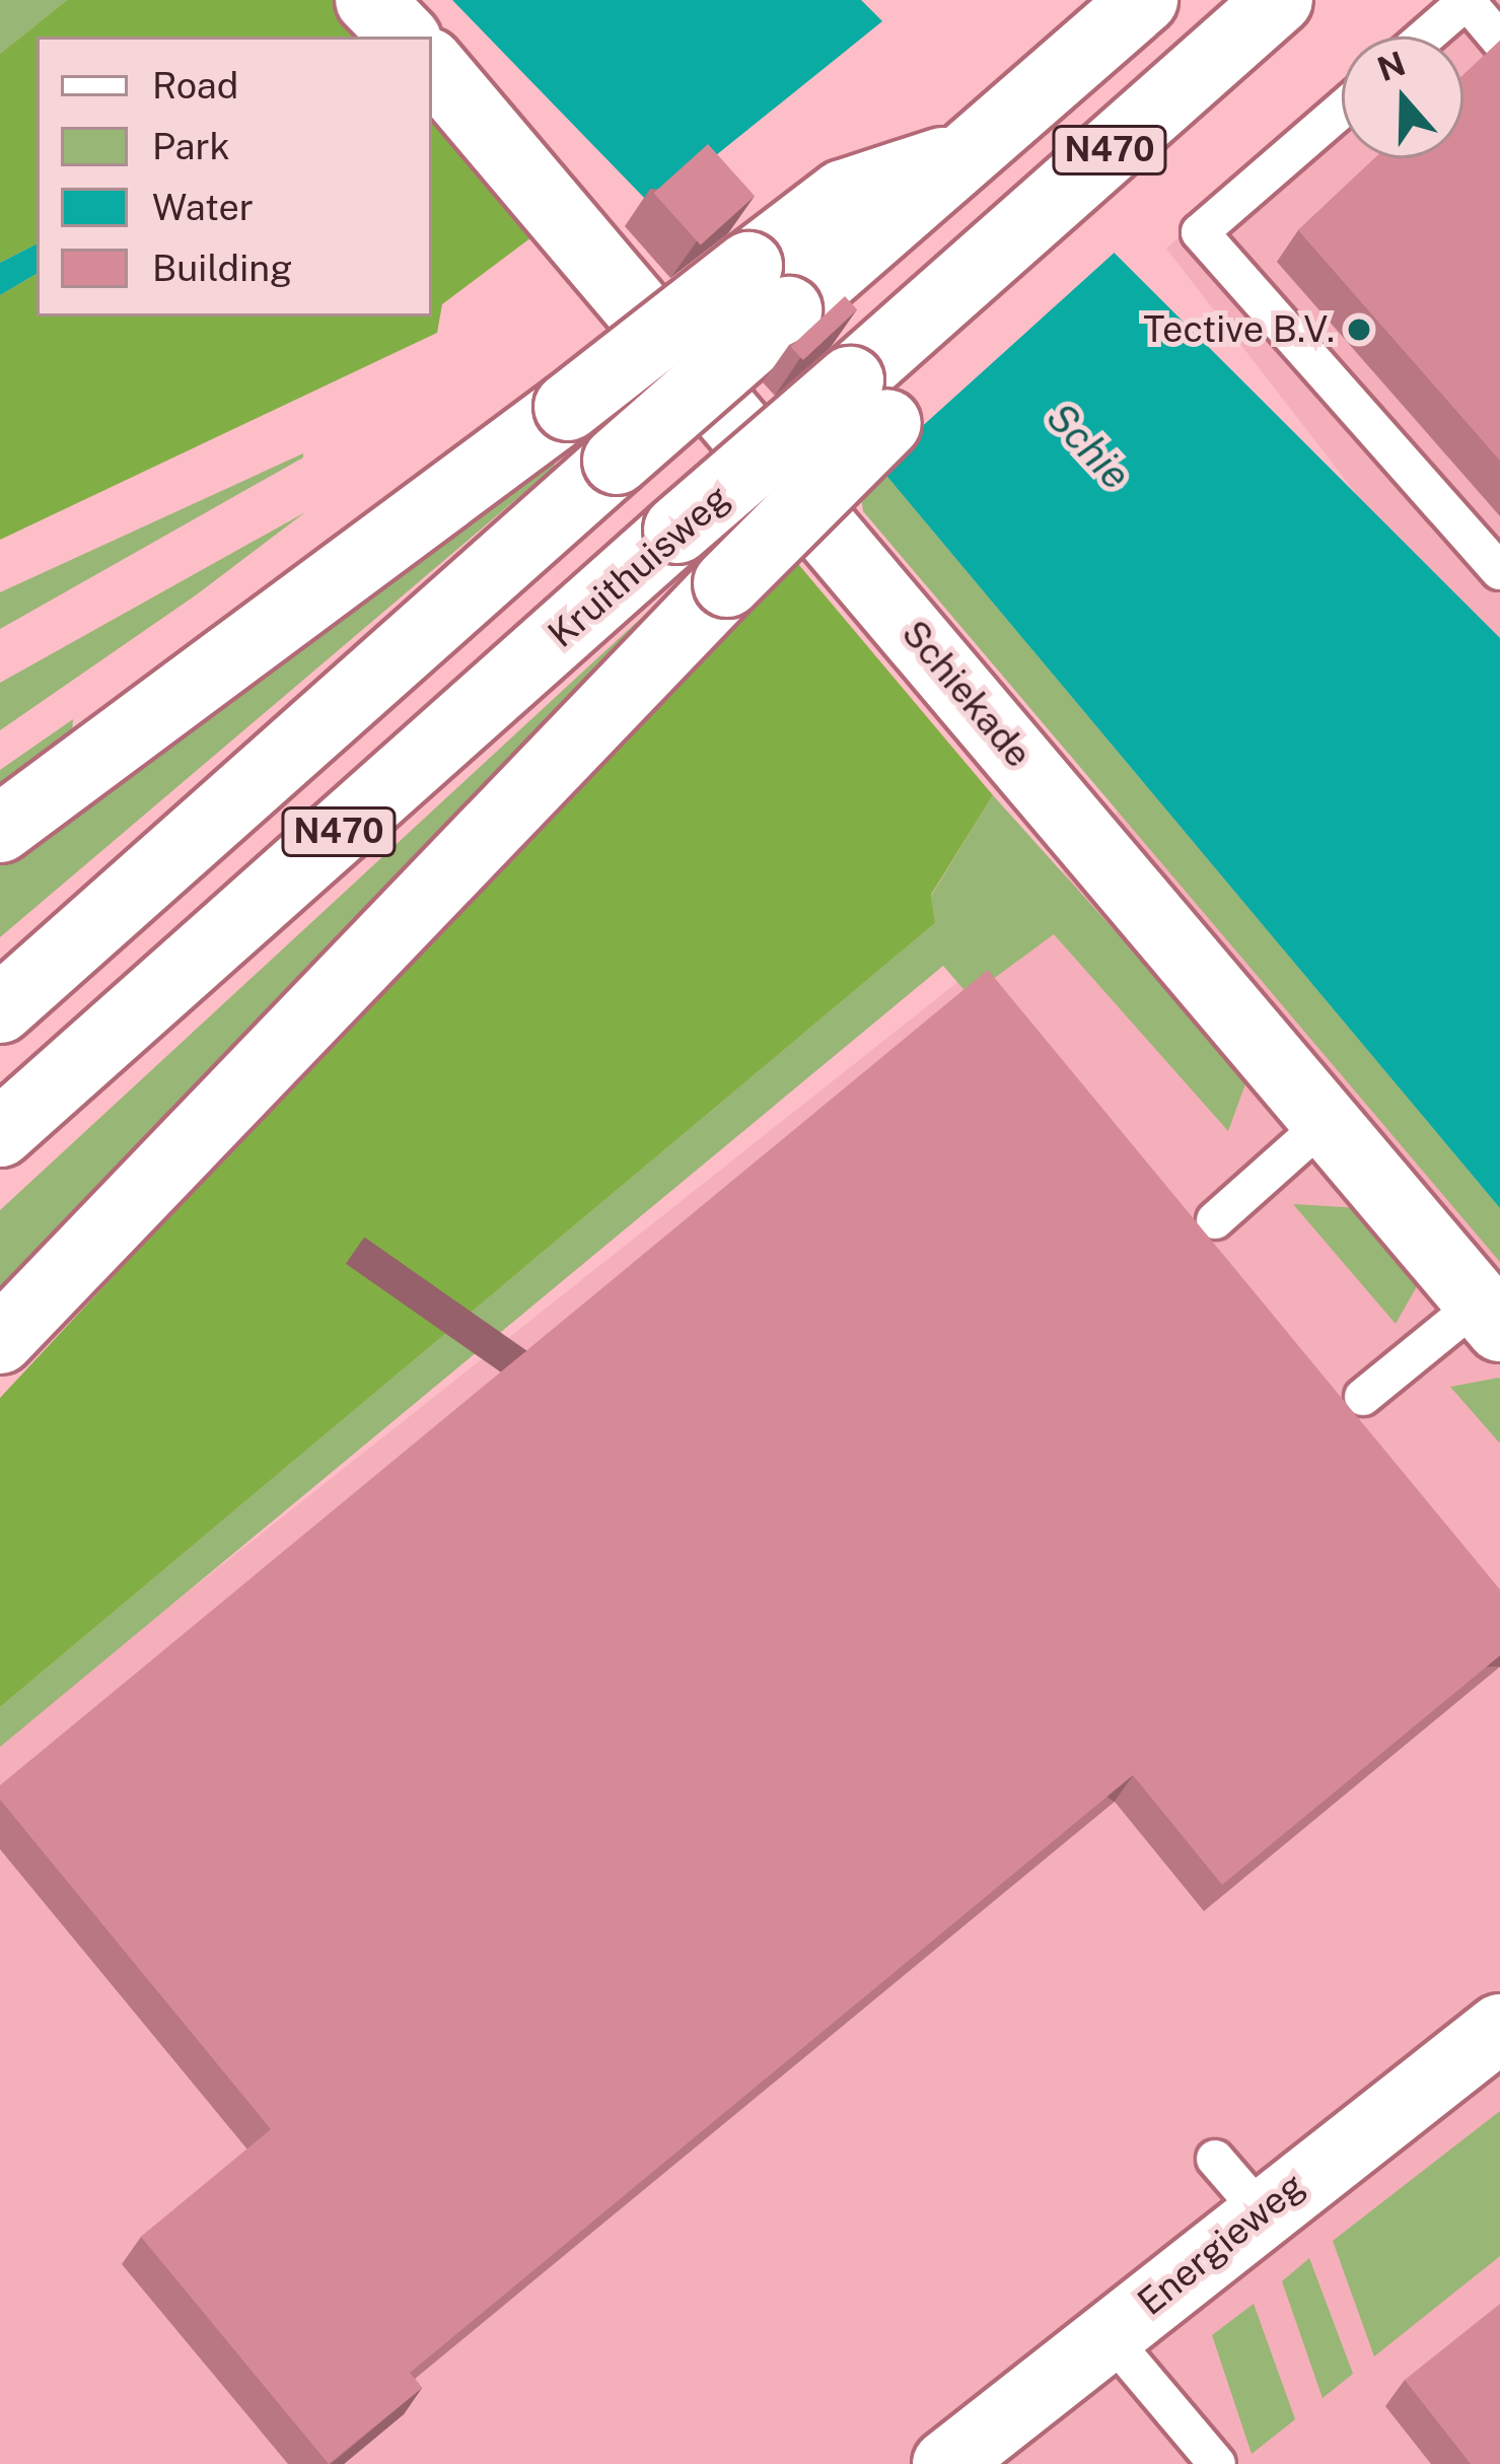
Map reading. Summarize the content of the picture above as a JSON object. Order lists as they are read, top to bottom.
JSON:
{
  "streets": {
    "main road": [
      "N470",
      "Kruithuisweg",
      "Schiekade",
      "Energieweg"
    ]
  },
  "crossings": [
    ["N470", "Kruithuisweg"]
  ],
  "water": ["Schie"],
  "places": ["Tective B.V."],
  "legend": [
    "Road",
    "Park",
    "Water",
    "Building"
  ],
  "north": "top"
}
